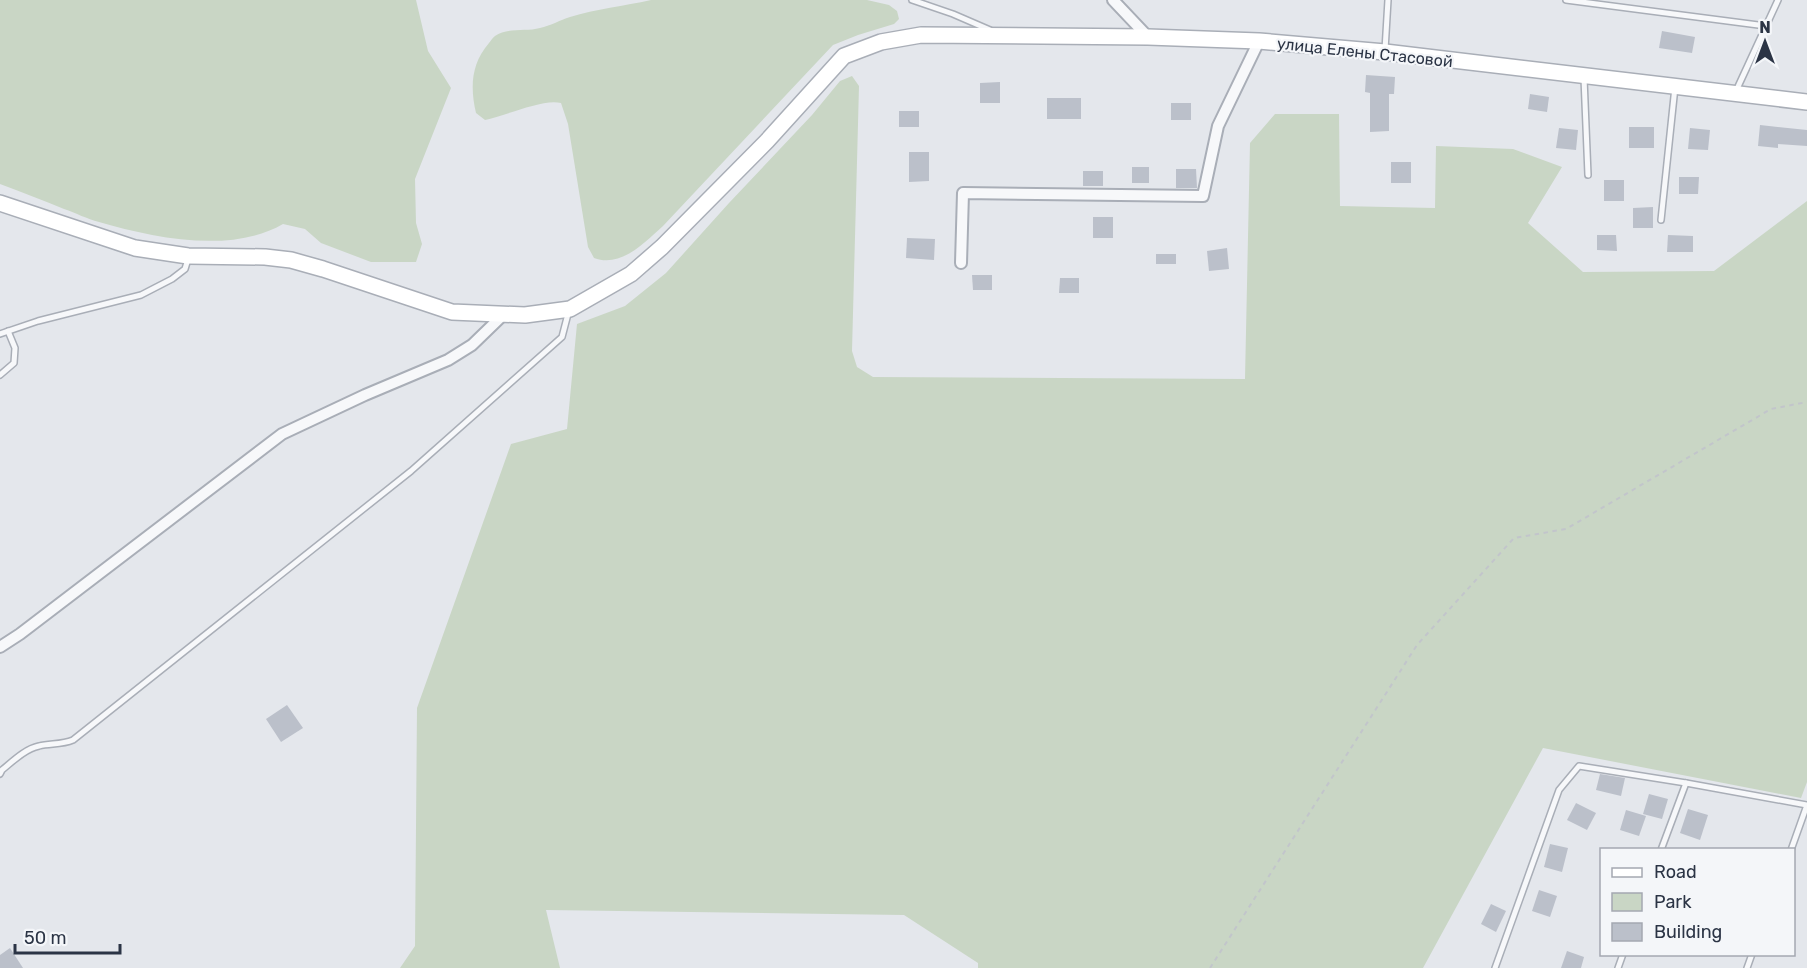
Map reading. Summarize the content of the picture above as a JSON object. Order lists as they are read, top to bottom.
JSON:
{
  "streets": {
    "main road": ["улица Елены Стасовой"]
  },
  "legend": ["Road", "Park", "Building"],
  "scale_bar": "50 m",
  "north": "top"
}
